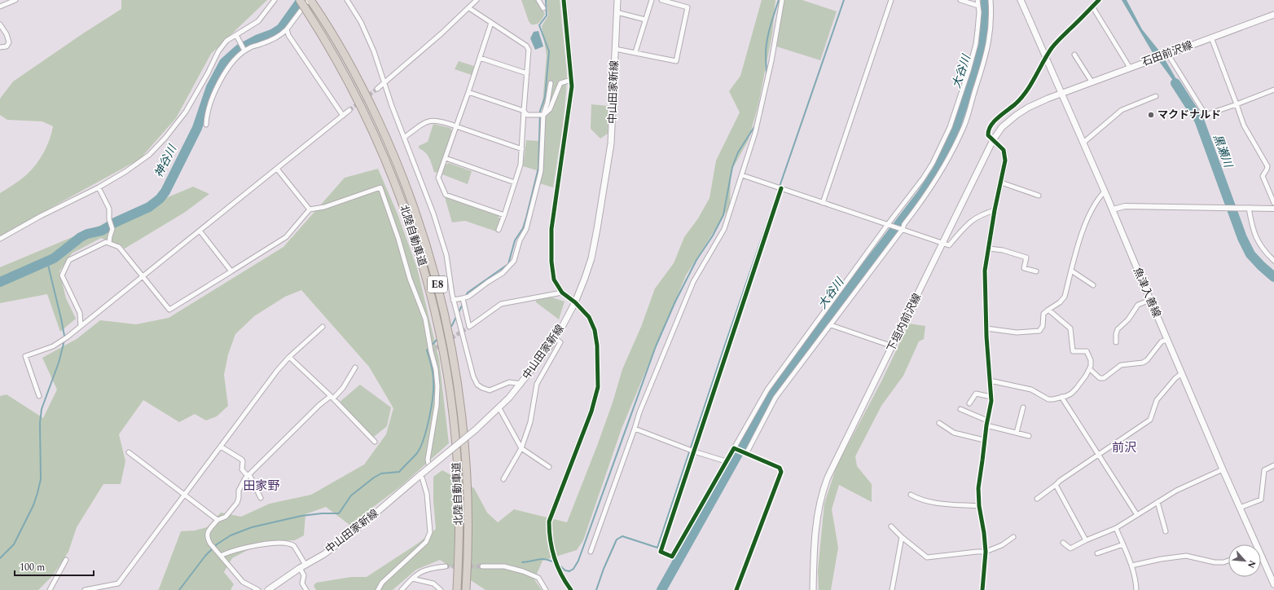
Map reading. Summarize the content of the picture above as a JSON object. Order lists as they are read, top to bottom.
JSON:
{
  "streets": {
    "highway": ["北陸自動車道", "E8"],
    "main road": [
      "石田前沢線",
      "中山田家新線",
      "魚津入善線",
      "下垣内前沢線"
    ]
  },
  "crossings": [
    ["石田前沢線", "魚津入善線"],
    ["石田前沢線", "下垣内前沢線"],
    ["魚津入善線", "下垣内前沢線"]
  ],
  "districts": ["前沢", "田家野"],
  "water": ["大谷川", "黒瀬川", "神谷川"],
  "places": ["マクドナルド"],
  "scale_bar": "100 m",
  "north": "bottom right"
}
